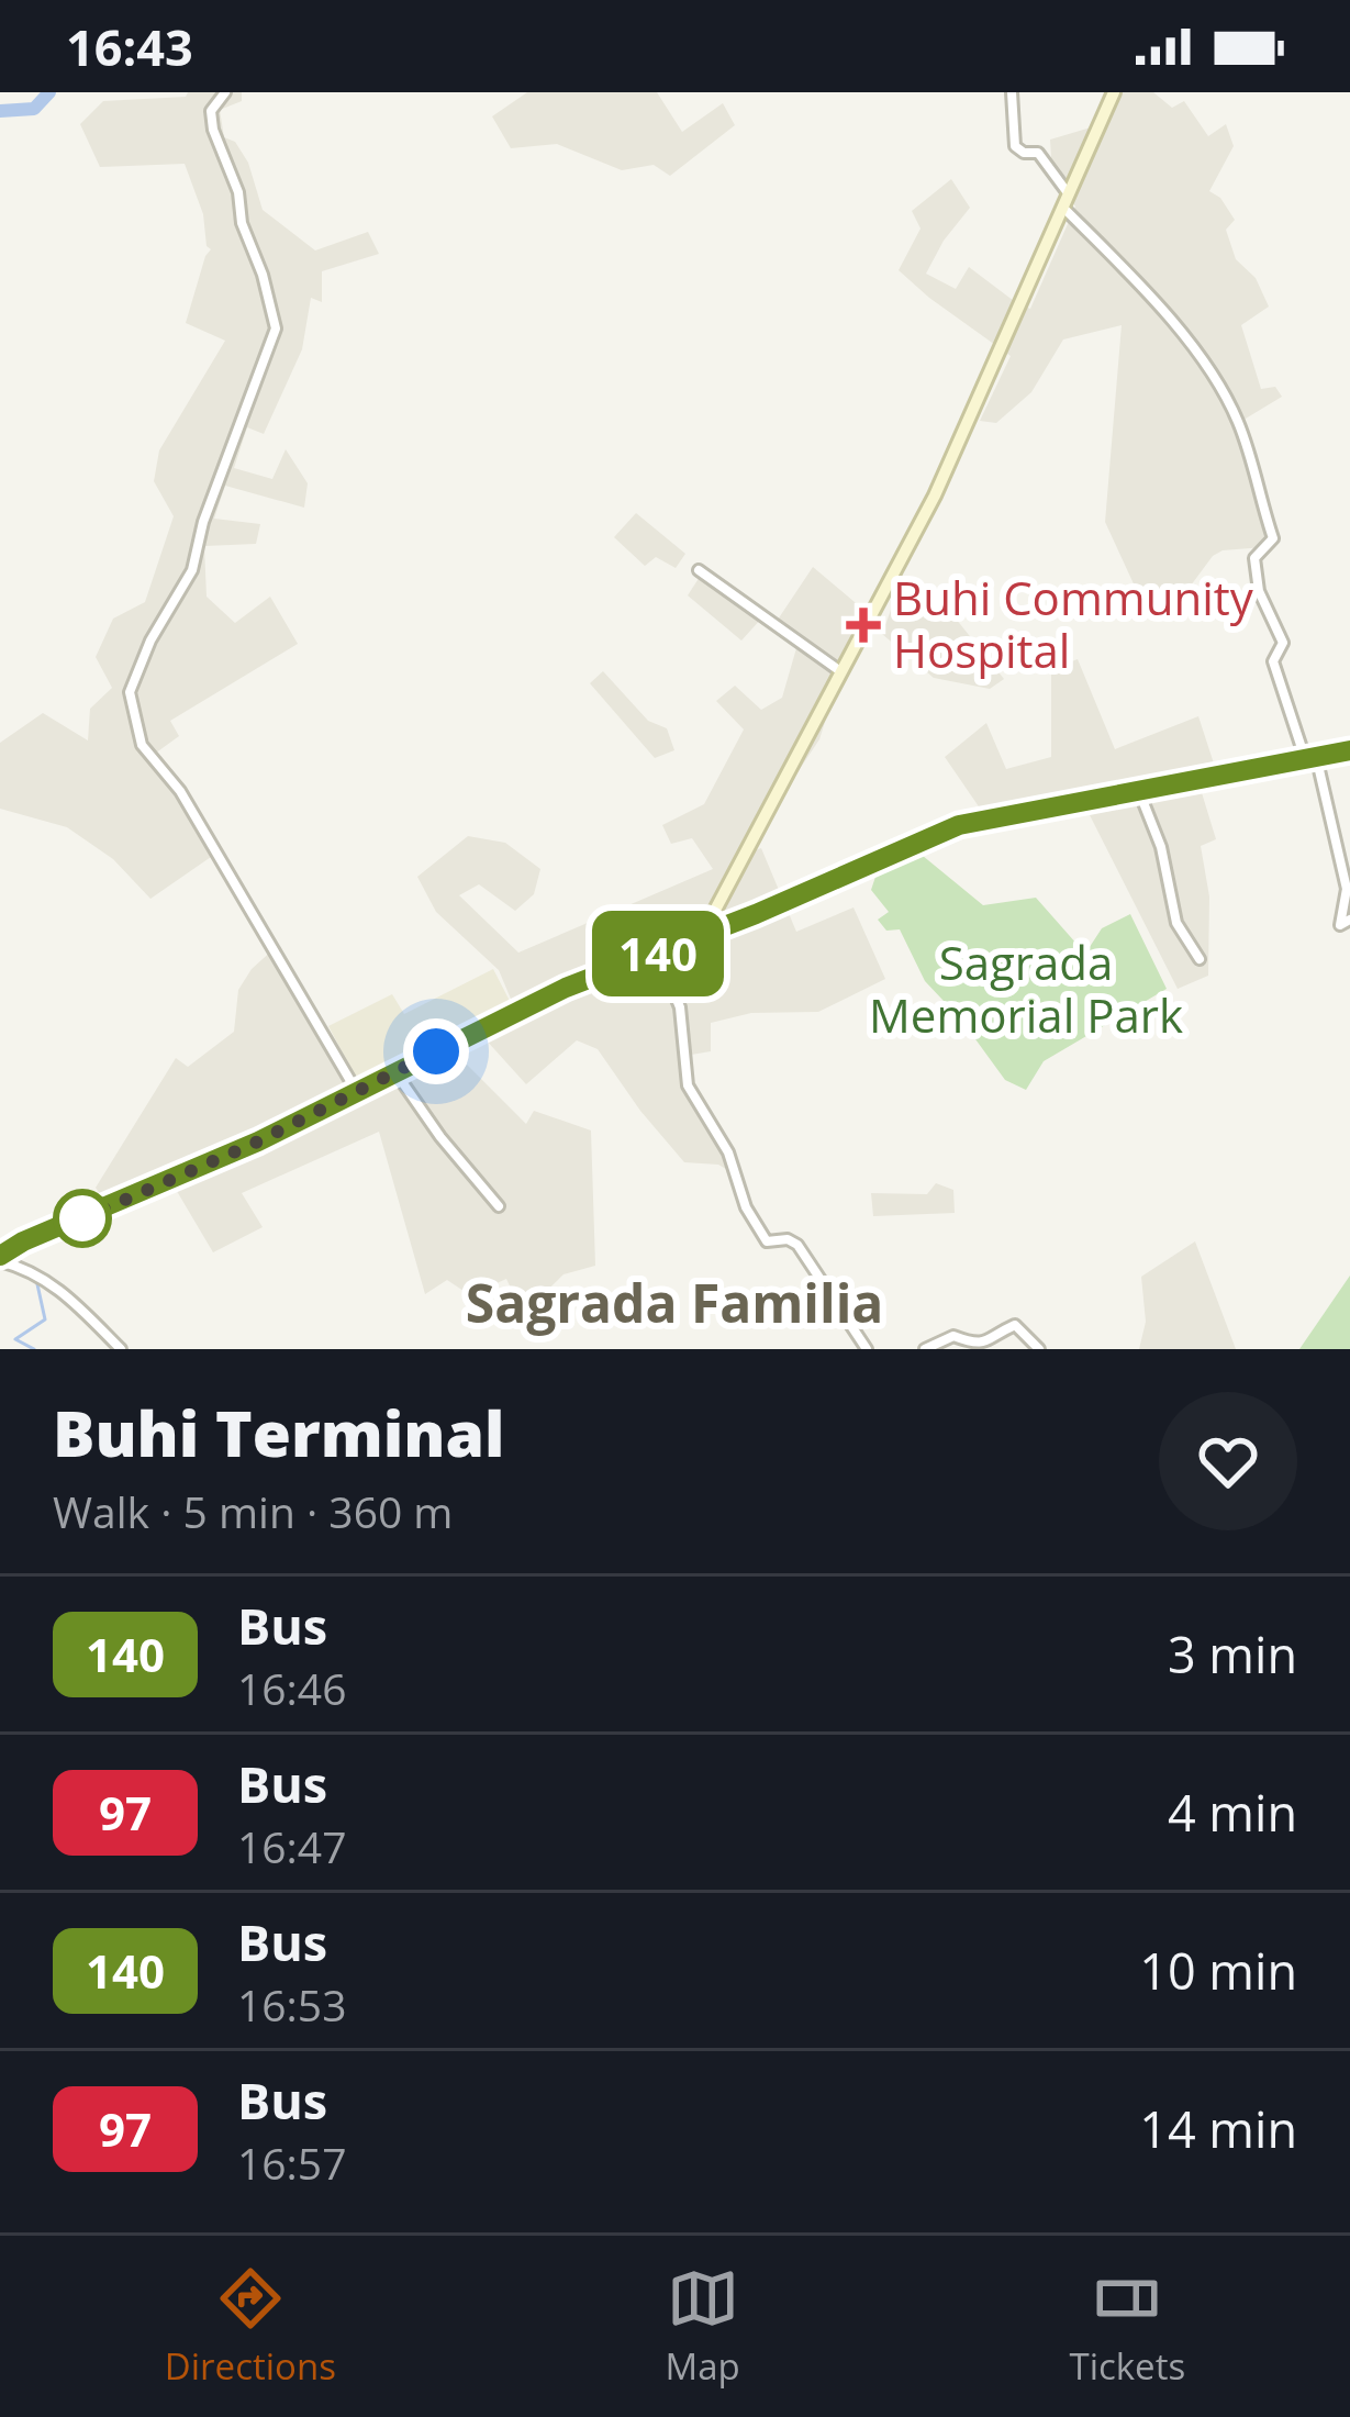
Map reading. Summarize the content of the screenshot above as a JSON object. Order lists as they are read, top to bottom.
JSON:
{
  "districts": ["Sagrada Familia"],
  "parks": ["Sagrada Memorial Park"],
  "places": {
    "health": ["Buhi Community Hospital"]
  },
  "lines": ["bus line 140"],
  "page": {
    "status": "16:43",
    "on_map": "140",
    "heading": ["Buhi Terminal", "Walk · 5 min · 360 m"],
    "list": [
      {
        "mark": "140",
        "name": "Bus",
        "note": "16:46",
        "value": "3 min"
      },
      {
        "mark": "97",
        "name": "Bus",
        "note": "16:47",
        "value": "4 min"
      },
      {
        "mark": "140",
        "name": "Bus",
        "note": "16:53",
        "value": "10 min"
      },
      {
        "mark": "97",
        "name": "Bus",
        "note": "16:57",
        "value": "14 min"
      }
    ],
    "tabs": ["Directions", "Map", "Tickets"]
  }
}
